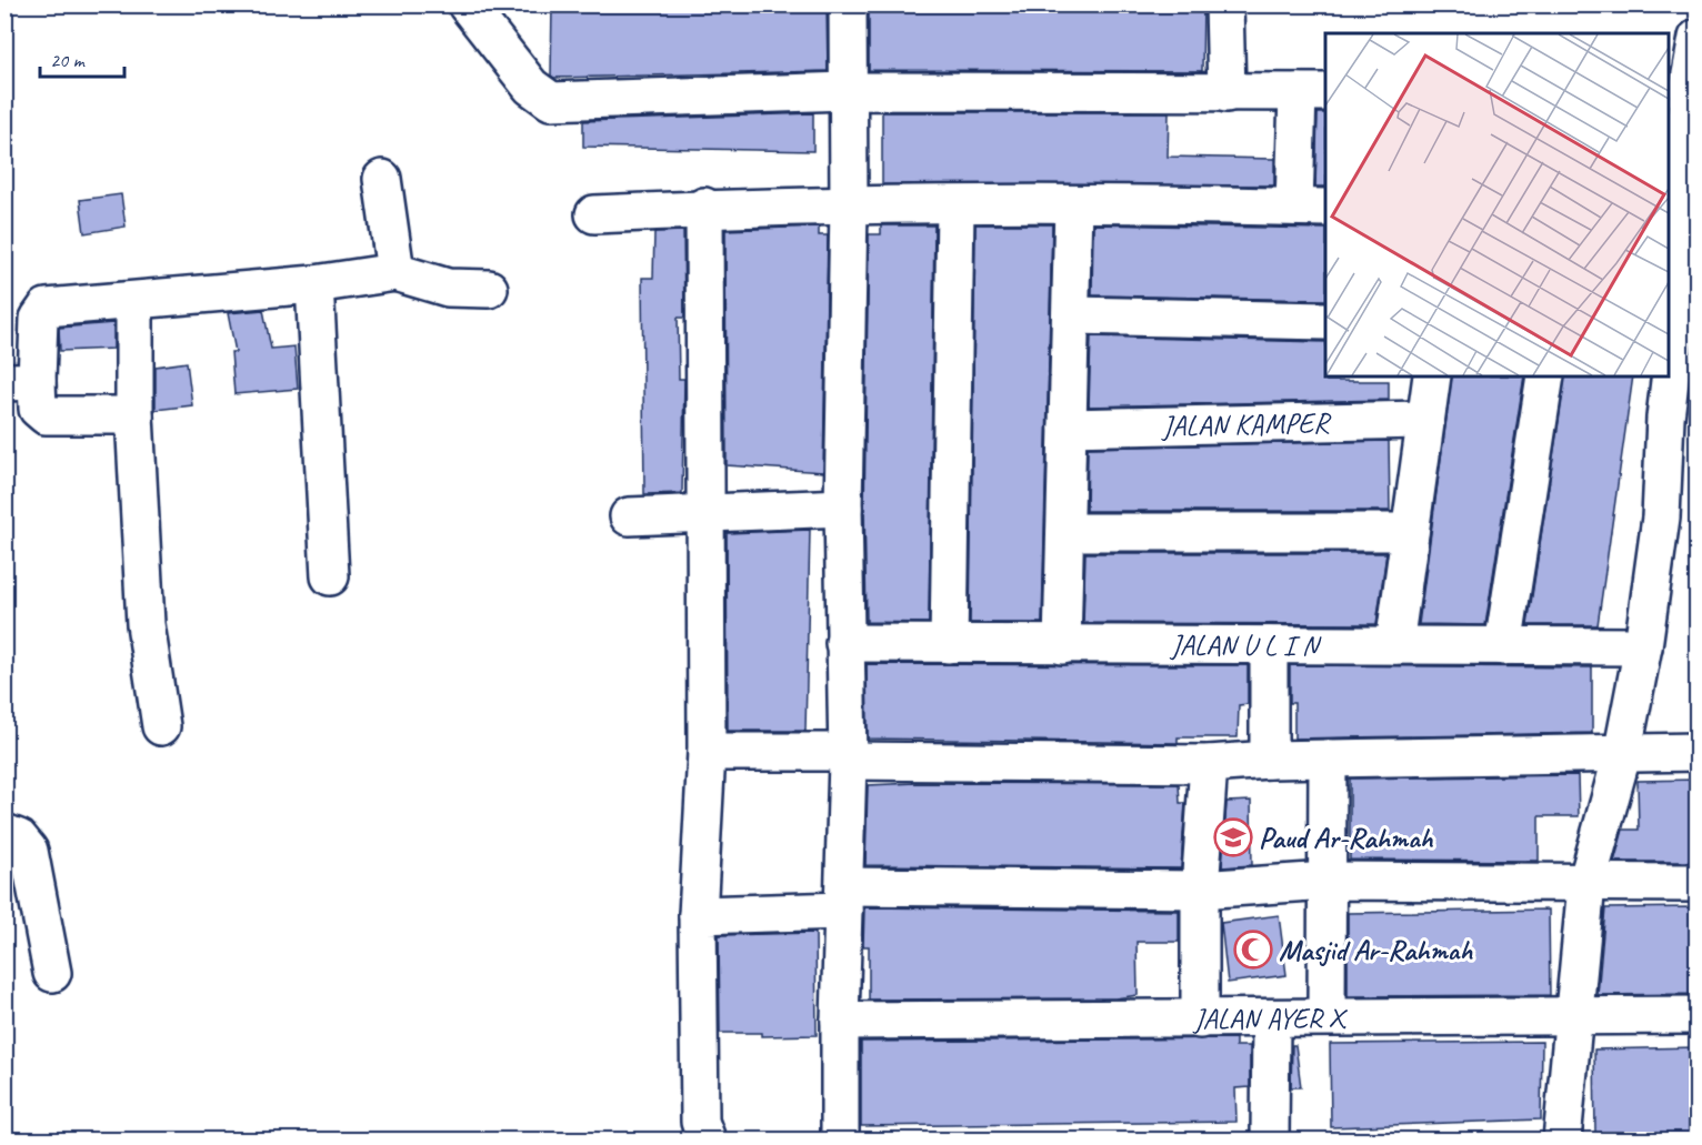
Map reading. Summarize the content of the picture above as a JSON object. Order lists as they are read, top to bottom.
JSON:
{
  "streets": {
    "street": ["JALAN KAMPER", "JALAN U L I N", "JALAN AYER X"]
  },
  "places": {
    "school or university": ["Paud Ar-Rahmah"],
    "mosque": ["Masjid Ar-Rahmah"]
  },
  "scale_bar": "20 m"
}
